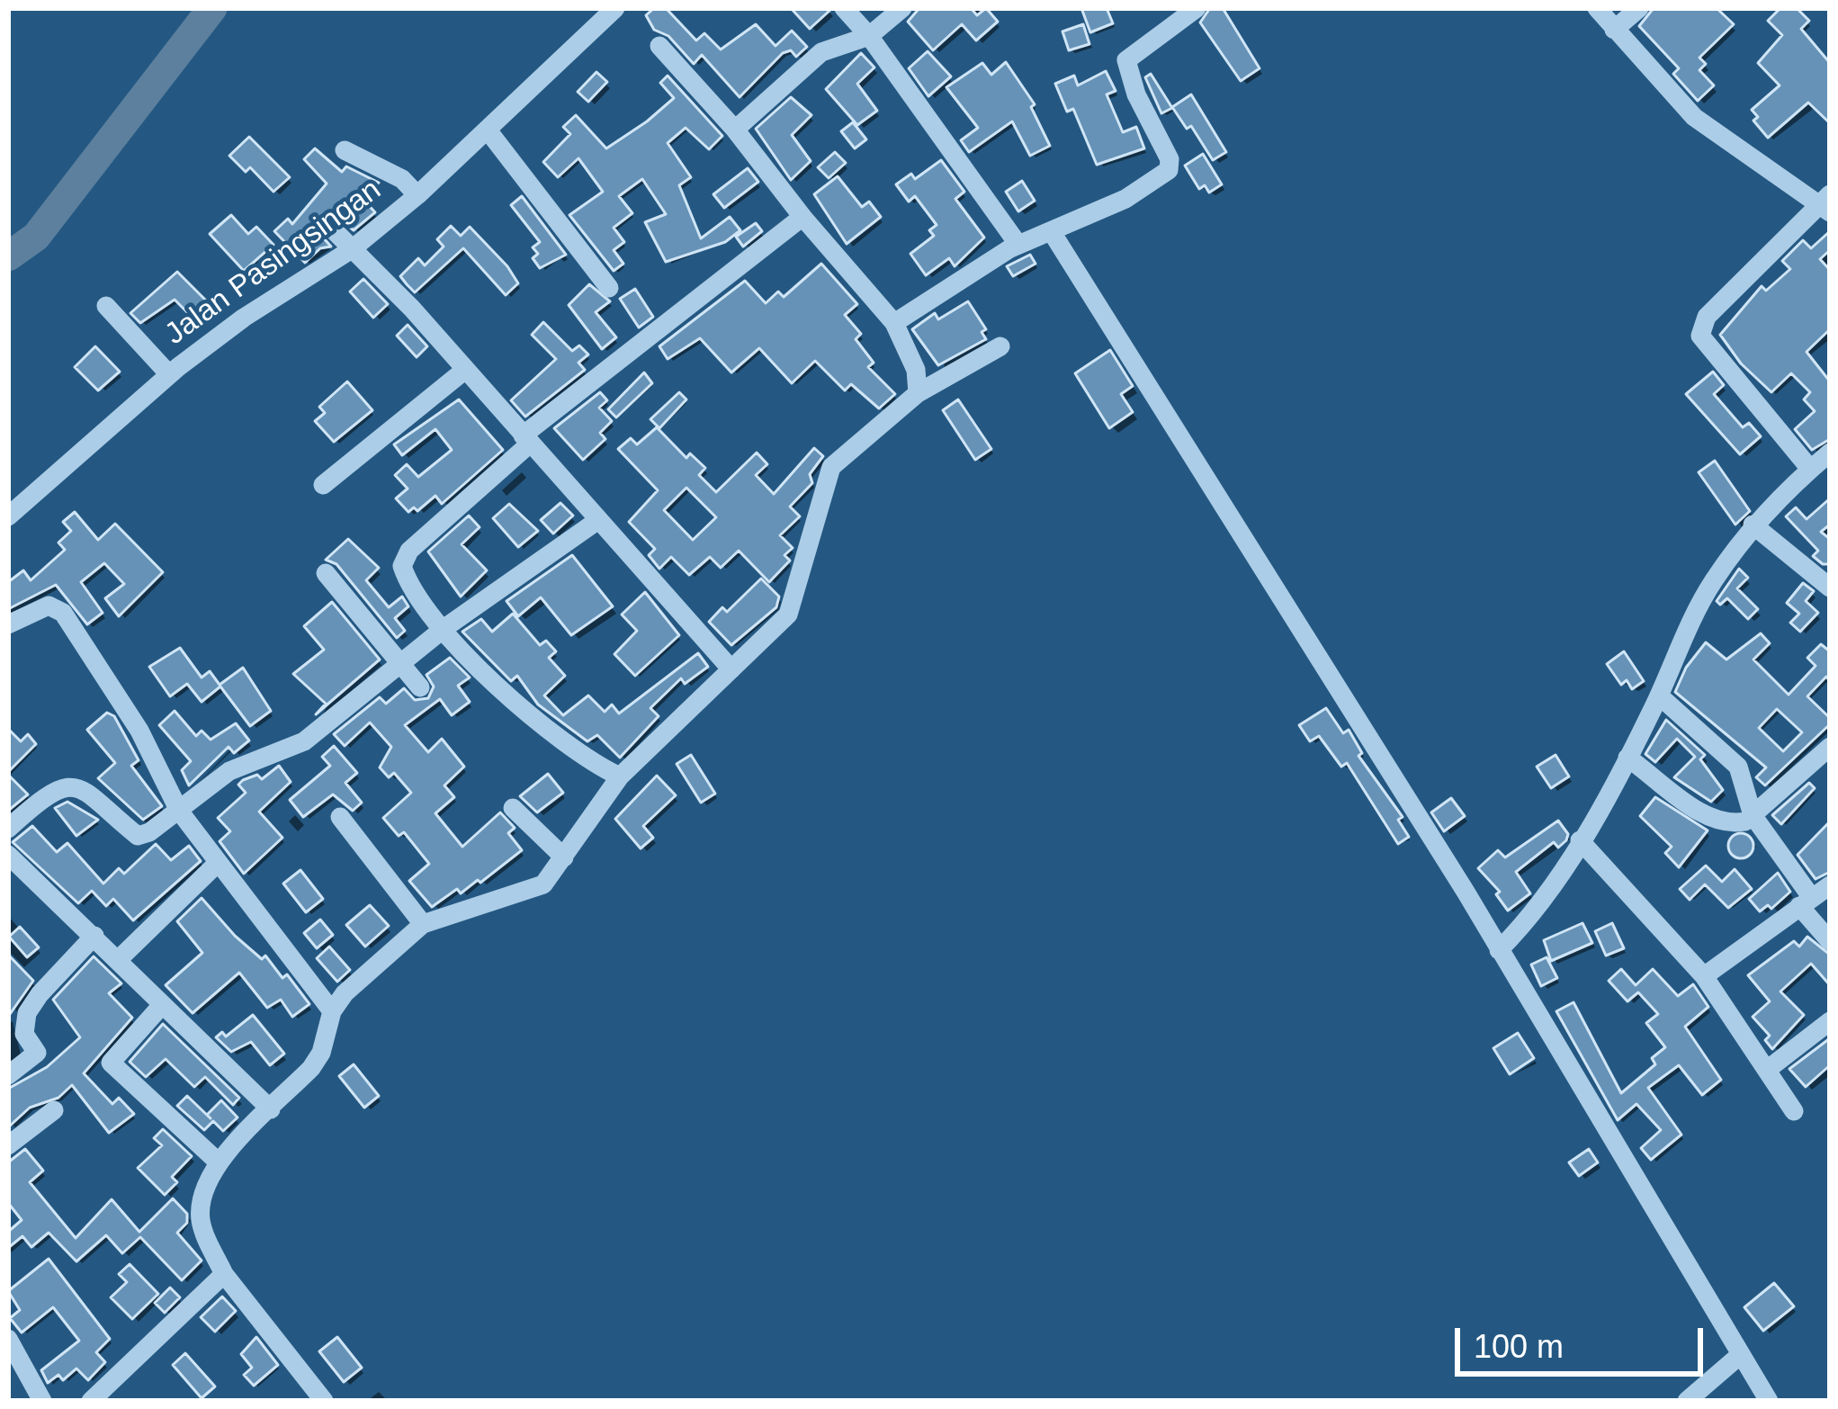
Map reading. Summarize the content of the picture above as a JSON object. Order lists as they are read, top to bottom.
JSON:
{
  "streets": {
    "street": ["Jalan Pasingsingan"]
  },
  "scale_bar": "100 m"
}
